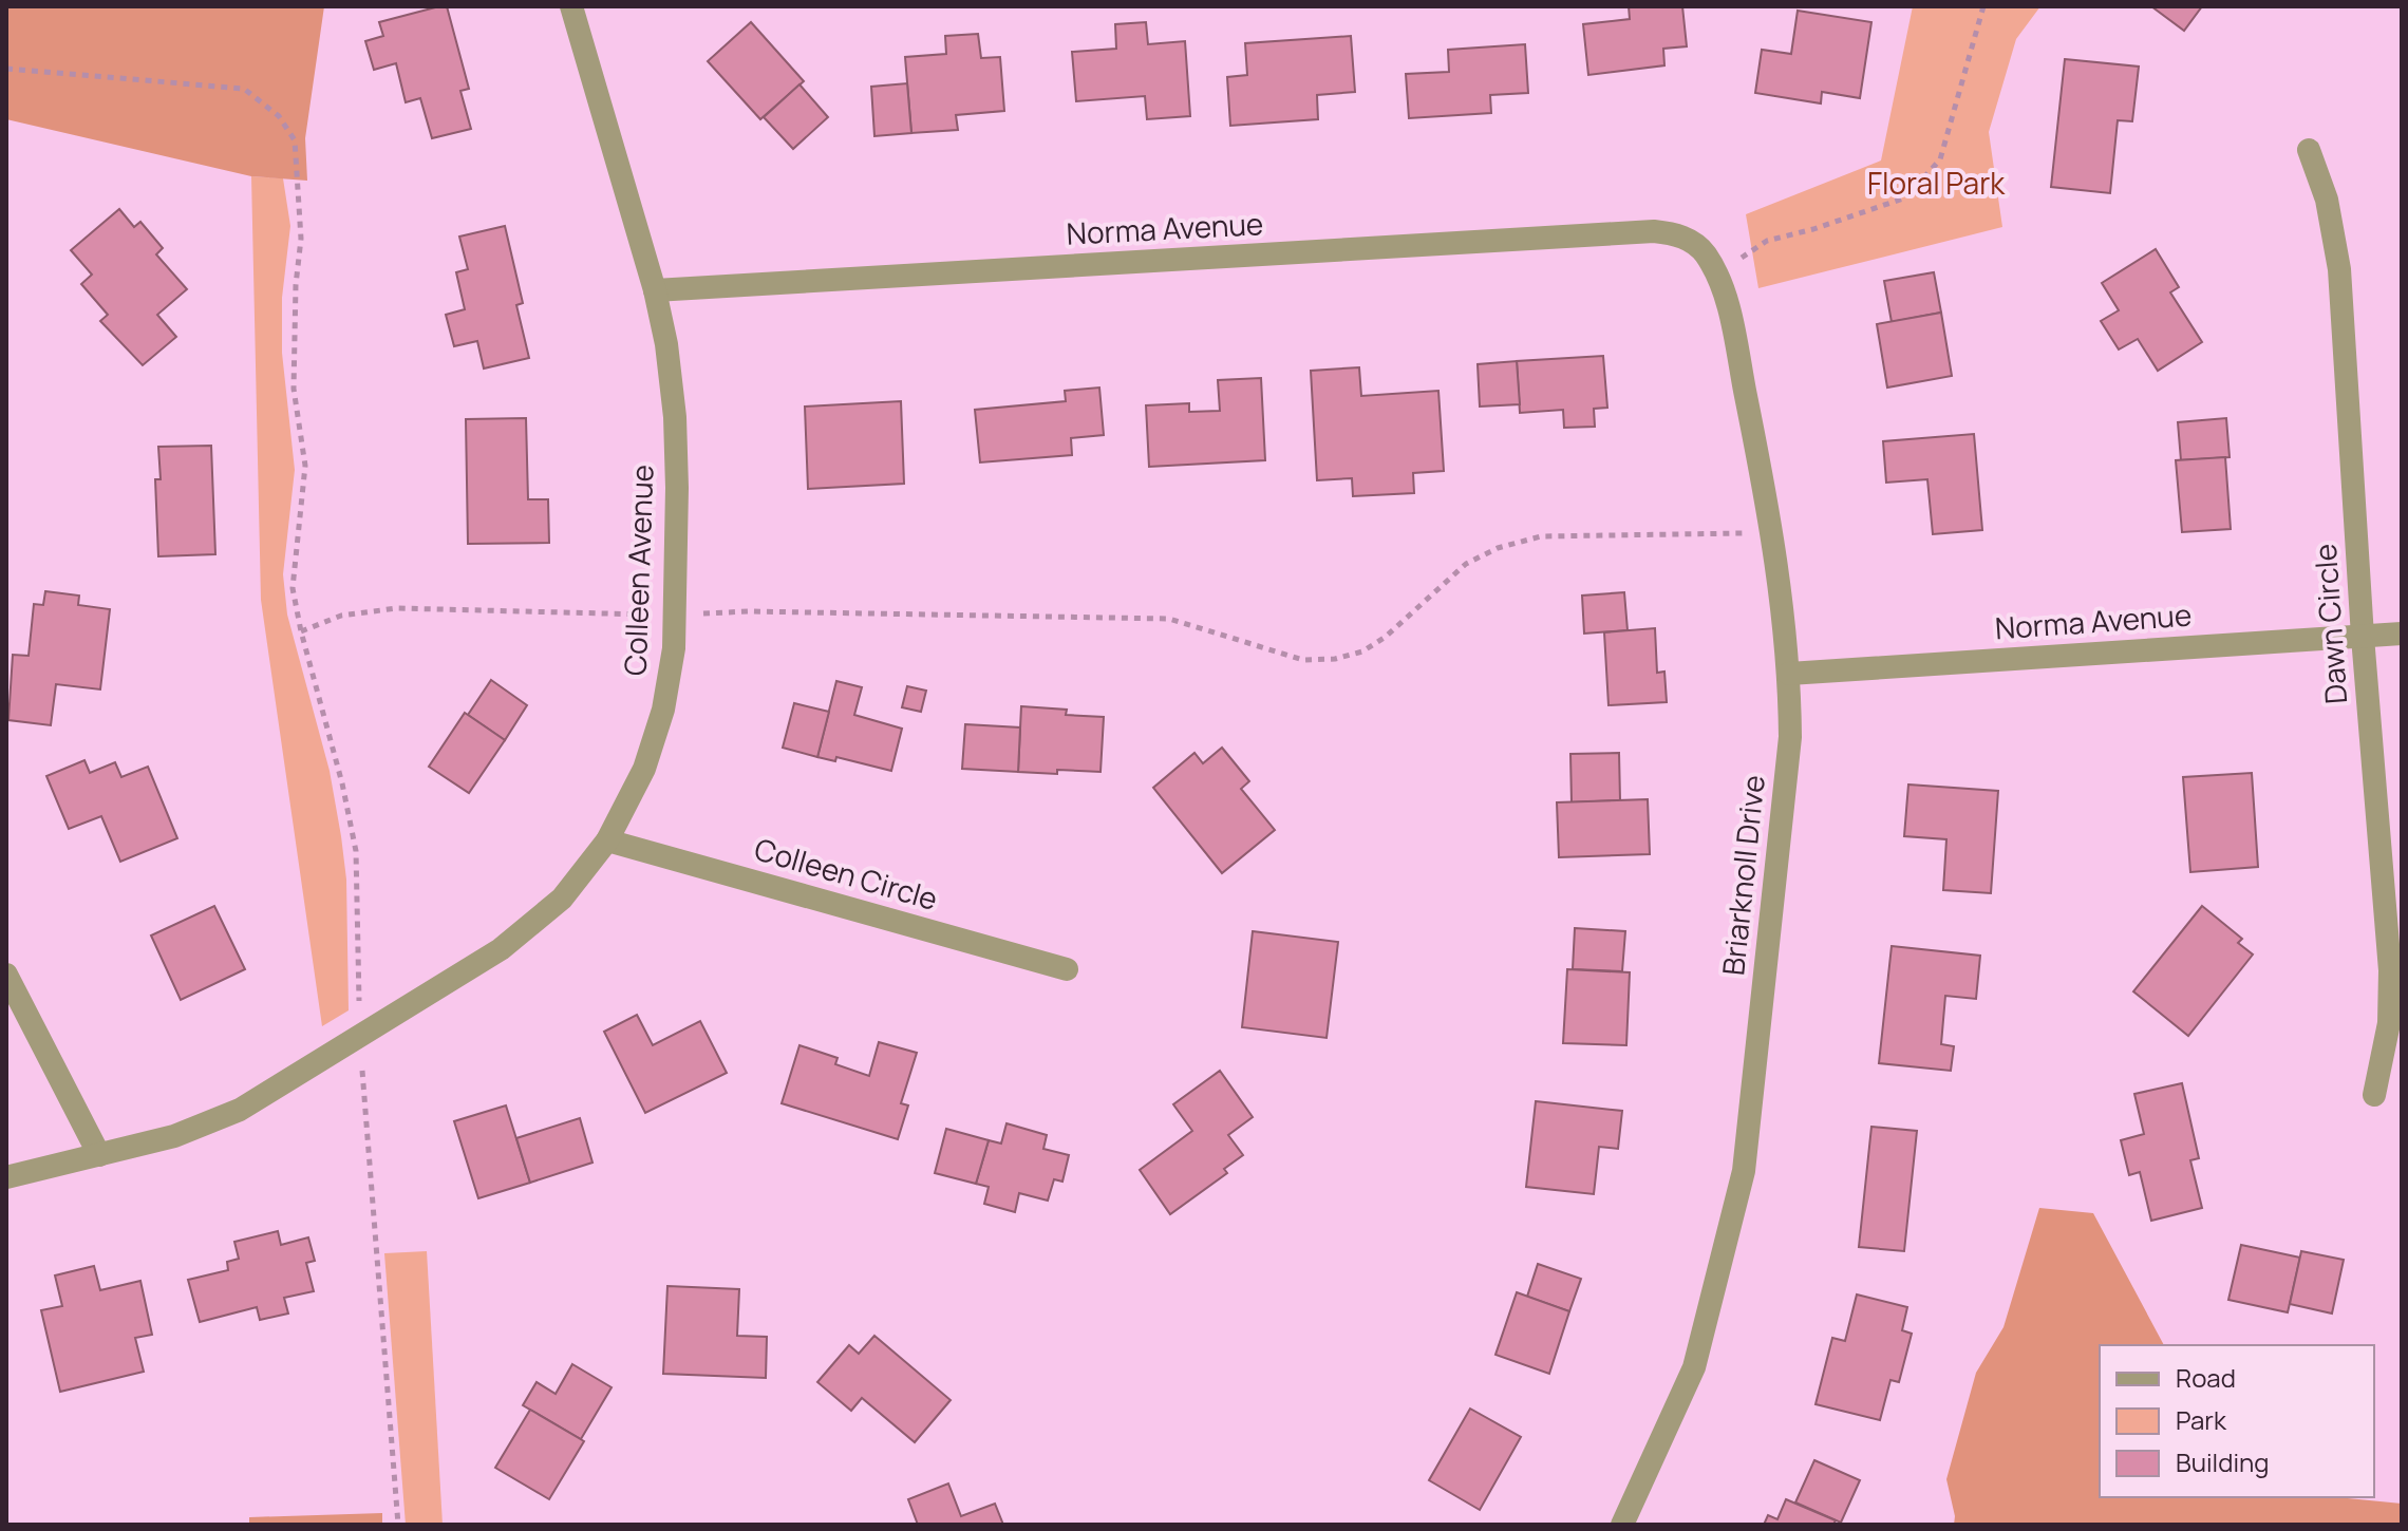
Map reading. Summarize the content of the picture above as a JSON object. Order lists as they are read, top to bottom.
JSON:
{
  "streets": {
    "street": [
      "Norma Avenue",
      "Colleen Avenue",
      "Dawn Circle",
      "Colleen Circle",
      "Briarknoll Drive"
    ]
  },
  "crossings": [
    ["Norma Avenue", "Colleen Avenue"],
    ["Norma Avenue", "Dawn Circle"],
    ["Norma Avenue", "Briarknoll Drive"],
    ["Colleen Avenue", "Colleen Circle"]
  ],
  "parks": ["Floral Park"],
  "legend": ["Road", "Park", "Building"]
}
